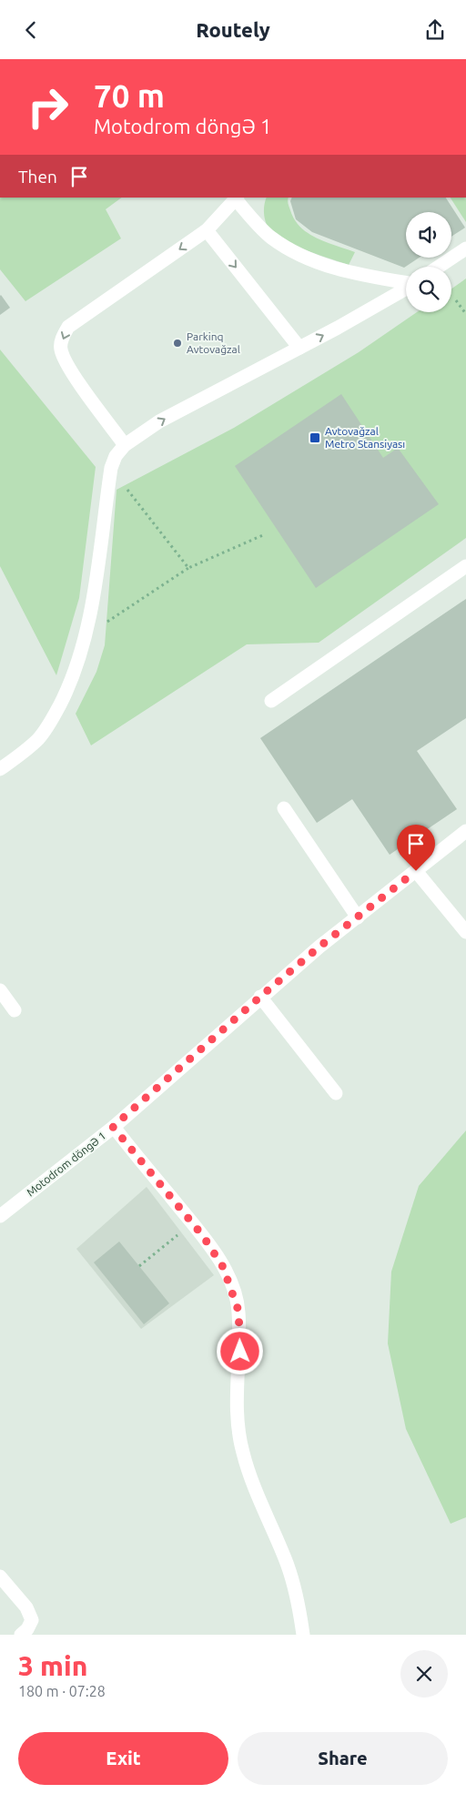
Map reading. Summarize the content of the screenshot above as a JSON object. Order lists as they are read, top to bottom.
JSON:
{
  "streets": {
    "street": ["Motodrom döngə 1"]
  },
  "places": {
    "other": ["Parkinq Avtovağzal"],
    "transit": ["Avtovağzal Metro Stansiyası"]
  },
  "page": {
    "header": "Routely",
    "turn": ["70 m", "Motodrom döngə 1"],
    "then": "Then",
    "heading": ["3 min", "180 m · 07:28"],
    "buttons": ["Exit", "Share"]
  }
}
